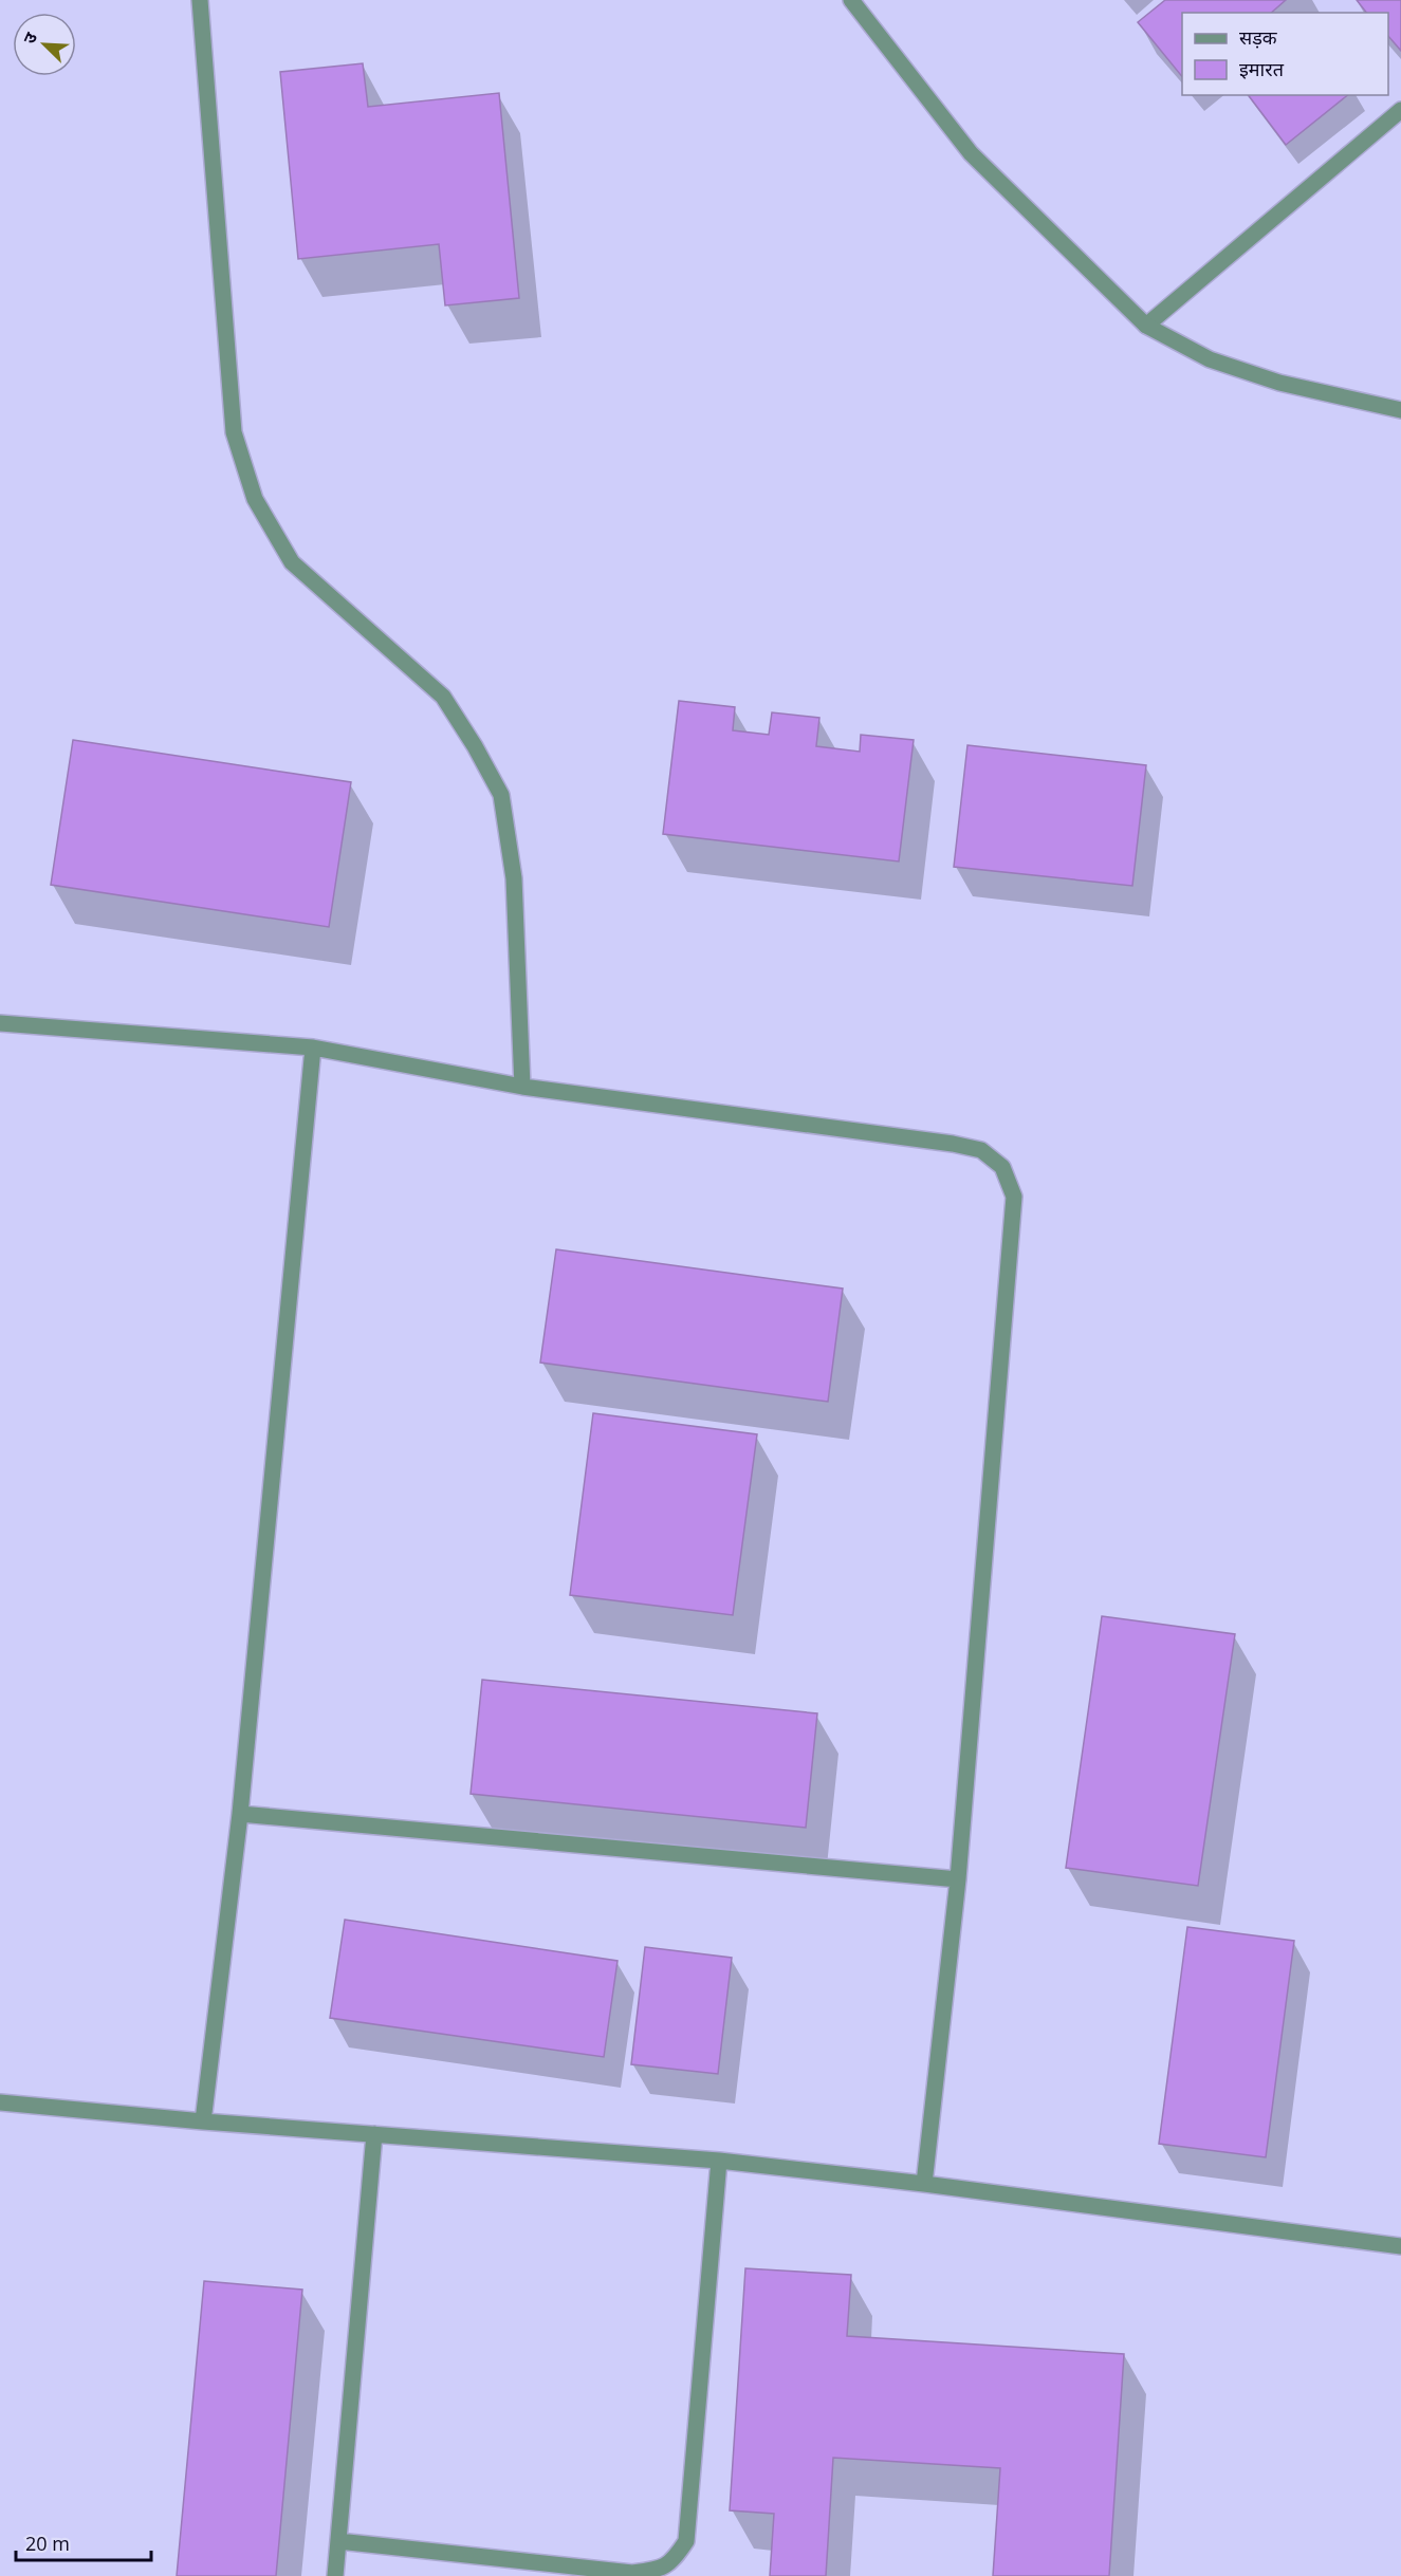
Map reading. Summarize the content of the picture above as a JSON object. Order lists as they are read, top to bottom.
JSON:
{
  "legend": ["सड़क", "इमारत"],
  "scale_bar": "20 m",
  "north": "top left"
}
